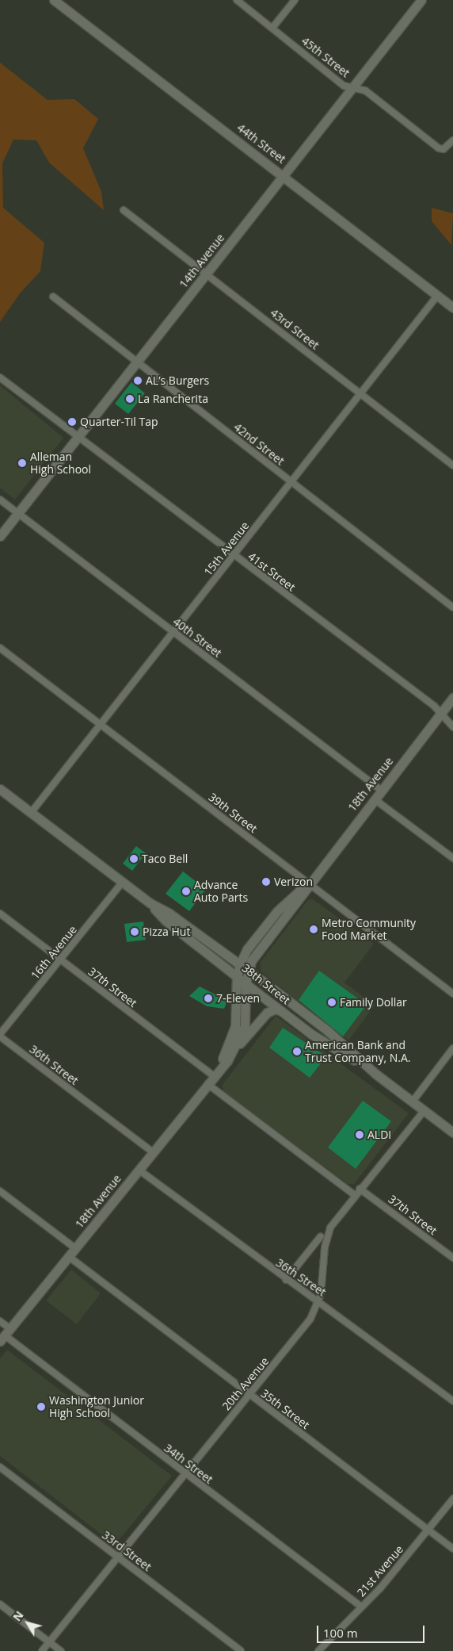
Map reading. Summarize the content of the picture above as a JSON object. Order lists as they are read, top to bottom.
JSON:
{
  "streets": {
    "street": [
      "45th Street",
      "44th Street",
      "14th Avenue",
      "43rd Street",
      "42nd Street",
      "15th Avenue",
      "41st Street",
      "40th Street",
      "18th Avenue",
      "39th Street",
      "16th Avenue",
      "38th Street",
      "37th Street",
      "36th Street",
      "20th Avenue",
      "35th Street",
      "34th Street",
      "33rd Street",
      "21st Avenue"
    ]
  },
  "crossings": [
    ["45th Street", "14th Avenue"],
    ["44th Street", "14th Avenue"],
    ["44th Street", "15th Avenue"],
    ["14th Avenue", "43rd Street"],
    ["14th Avenue", "42nd Street"],
    ["14th Avenue", "41st Street"],
    ["14th Avenue", "40th Street"],
    ["43rd Street", "15th Avenue"],
    ["42nd Street", "15th Avenue"],
    ["15th Avenue", "41st Street"],
    ["15th Avenue", "40th Street"],
    ["15th Avenue", "39th Street"],
    ["15th Avenue", "38th Street"],
    ["41st Street", "18th Avenue"],
    ["40th Street", "18th Avenue"],
    ["18th Avenue", "39th Street"],
    ["18th Avenue", "38th Street"],
    ["18th Avenue", "37th Street"],
    ["18th Avenue", "36th Street"],
    ["18th Avenue", "35th Street"],
    ["18th Avenue", "34th Street"],
    ["16th Avenue", "38th Street"],
    ["16th Avenue", "37th Street"],
    ["16th Avenue", "36th Street"],
    ["38th Street", "20th Avenue"],
    ["37th Street", "20th Avenue"],
    ["36th Street", "20th Avenue"],
    ["20th Avenue", "35th Street"],
    ["20th Avenue", "34th Street"],
    ["20th Avenue", "33rd Street"],
    ["35th Street", "21st Avenue"],
    ["34th Street", "21st Avenue"]
  ],
  "places": [
    "AL’s Burgers",
    "La Rancherita",
    "Quarter-Til Tap",
    "Alleman High School",
    "Taco Bell",
    "Verizon",
    "Advance Auto Parts",
    "Metro Community Food Market",
    "Pizza Hut",
    "7-Eleven",
    "Family Dollar",
    "American Bank and Trust Company, N.A.",
    "ALDI",
    "Washington Junior High School"
  ],
  "scale_bar": "100 m",
  "north": "top left"
}
